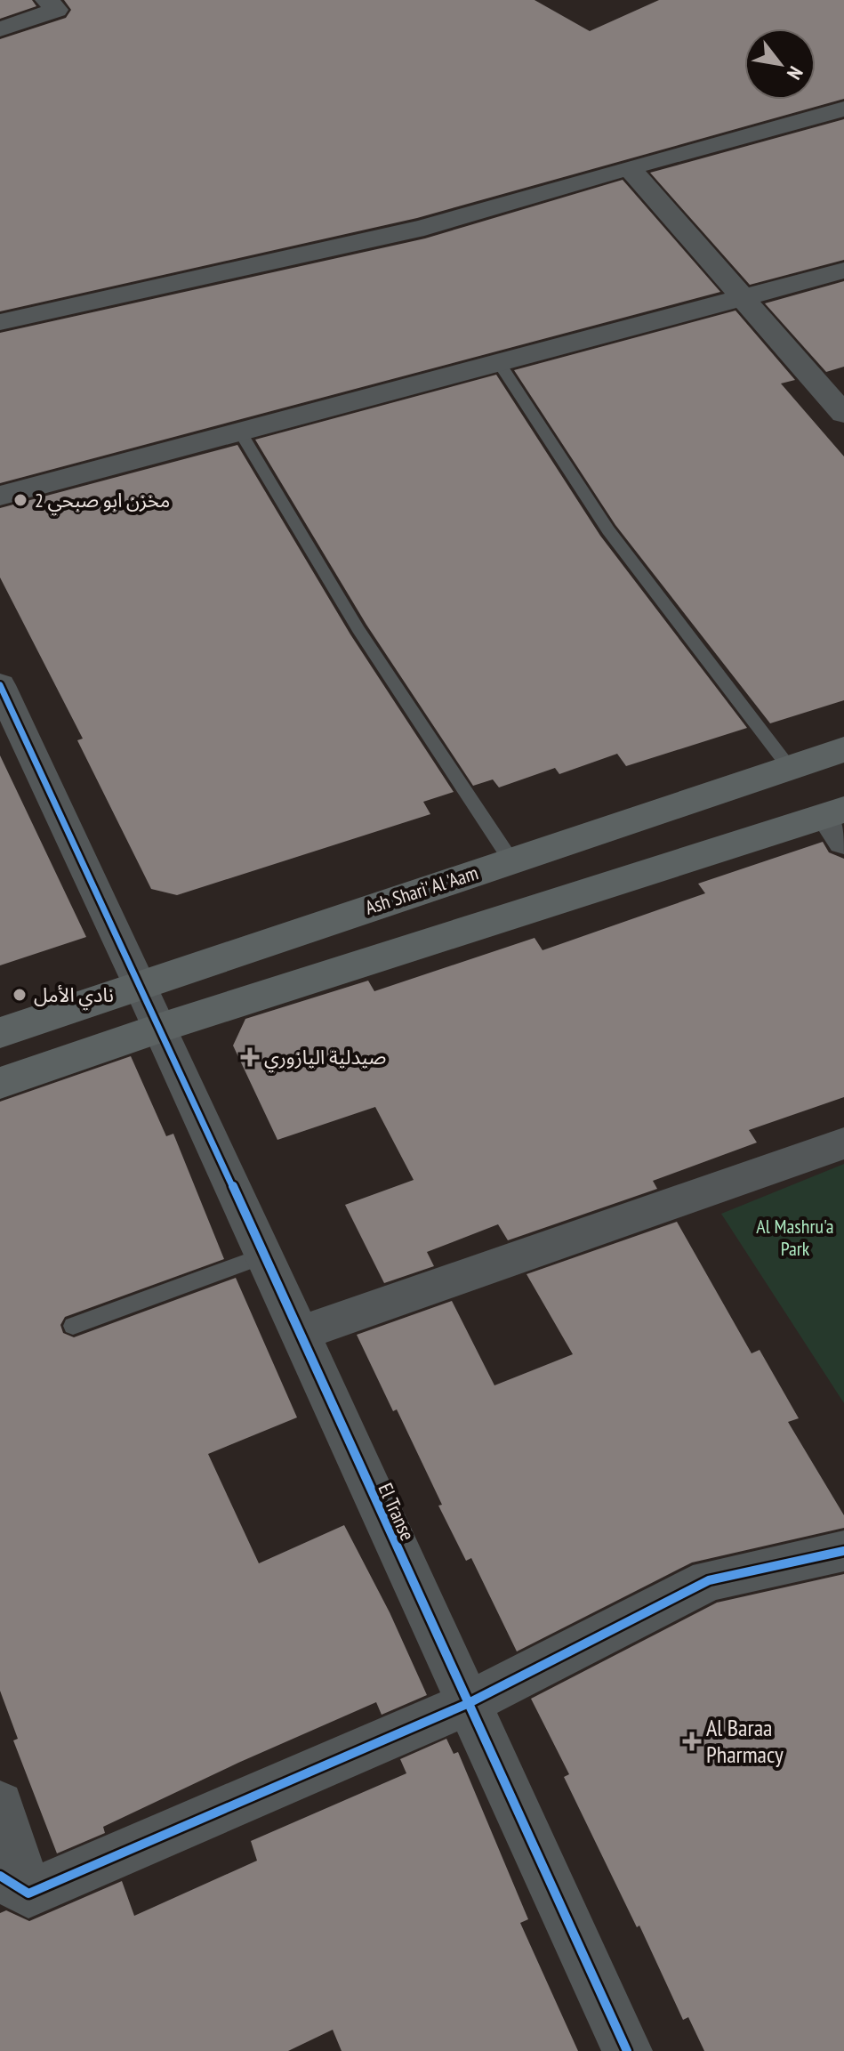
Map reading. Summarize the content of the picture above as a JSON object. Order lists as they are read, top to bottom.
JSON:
{
  "streets": {
    "street": ["Ash Shari' Al 'Aam", "El Transe"]
  },
  "crossings": [
    ["Ash Shari' Al 'Aam", "El Transe"]
  ],
  "parks": ["Al Mashru'a Park"],
  "places": {
    "other": ["مخزن ابو صبحي 2", "نادي الأمل"],
    "health": ["صيدلية اليازوري", "Al Baraa Pharmacy"]
  },
  "north": "bottom right"
}
